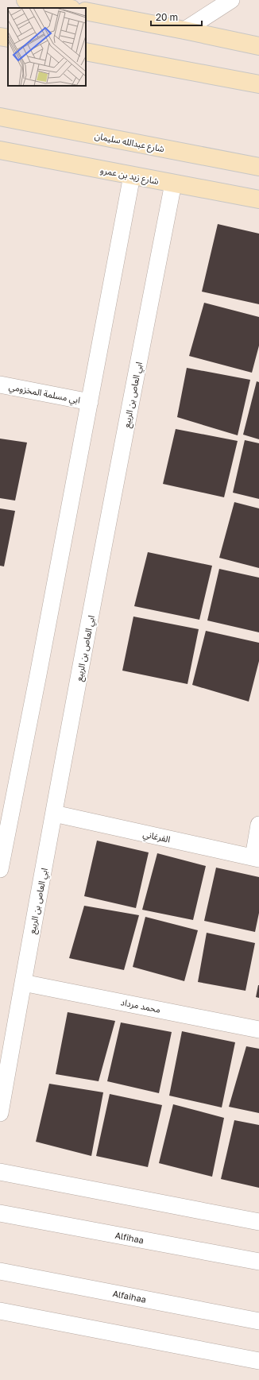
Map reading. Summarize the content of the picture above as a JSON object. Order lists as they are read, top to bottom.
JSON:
{
  "streets": {
    "main road": ["شارع عبدالله سليمان", "شارع زيد بن عمرو"],
    "street": [
      "ابي مسلمة المخزومي",
      "ابي العاص بن الربيع",
      "الفرغاني",
      "محمد مرداد",
      "Alfihaa",
      "Alfaihaa"
    ]
  },
  "crossings": [
    ["شارع زيد بن عمرو", "ابي العاص بن الربيع"],
    ["ابي العاص بن الربيع", "الفرغاني"],
    ["ابي العاص بن الربيع", "محمد مرداد"]
  ],
  "scale_bar": "20 m"
}
